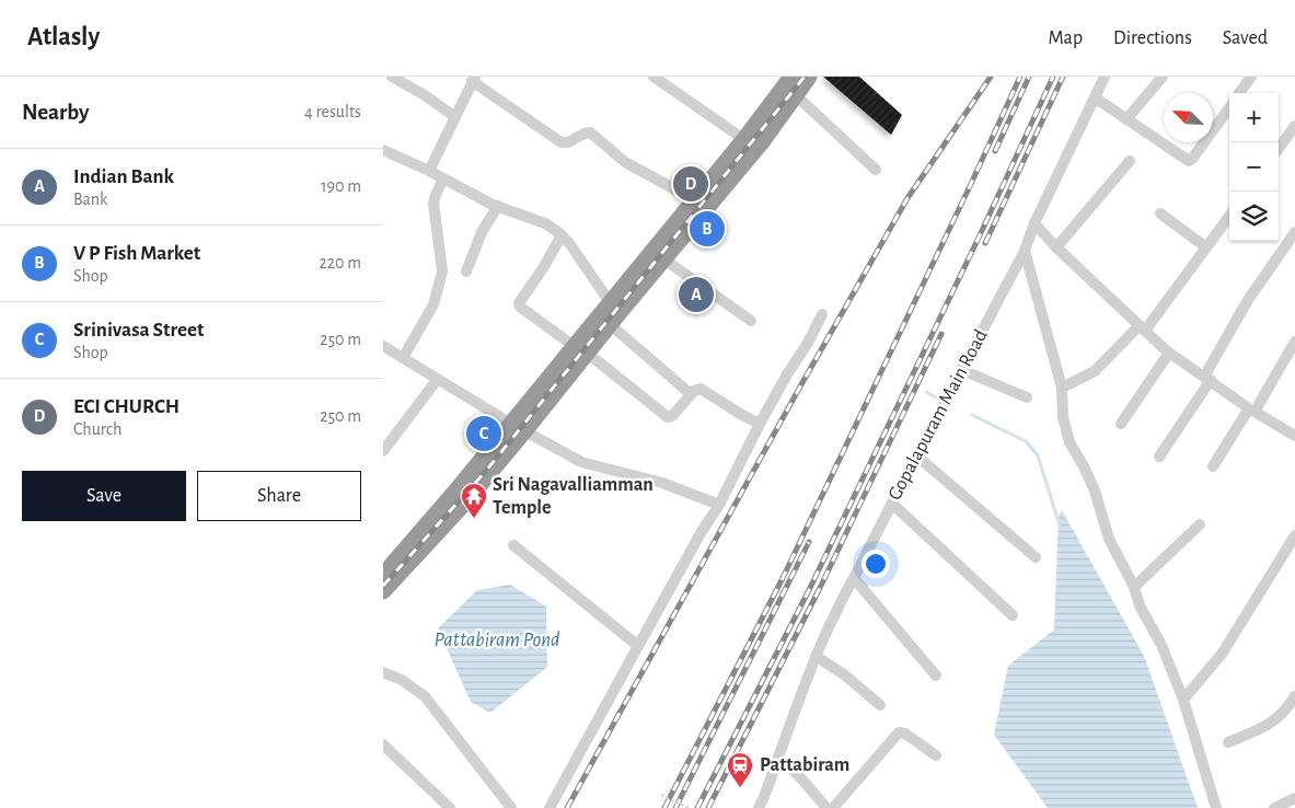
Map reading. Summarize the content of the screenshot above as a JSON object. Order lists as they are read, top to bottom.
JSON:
{
  "streets": {
    "street": ["Gopalapuram Main Road"]
  },
  "water": ["Pattabiram Pond"],
  "places": {
    "temple": ["Sri Nagavalliamman Temple"],
    "station": ["Pattabiram"]
  },
  "north": "top left",
  "page": {
    "header": "Atlasly",
    "nav": ["Map", "Directions", "Saved"],
    "heading": ["Nearby", "4 results"],
    "map_buttons": ["+", "−"],
    "list": [
      {
        "mark": "A",
        "name": "Indian Bank",
        "note": "Bank",
        "value": "190 m"
      },
      {
        "mark": "B",
        "name": "V P Fish Market",
        "note": "Shop",
        "value": "220 m"
      },
      {
        "mark": "C",
        "name": "Srinivasa Street",
        "note": "Shop",
        "value": "250 m"
      },
      {
        "mark": "D",
        "name": "ECI CHURCH",
        "note": "Church",
        "value": "250 m"
      }
    ],
    "pins": [
      "D",
      "B",
      "A",
      "C"
    ],
    "buttons": ["Save", "Share"]
  }
}
